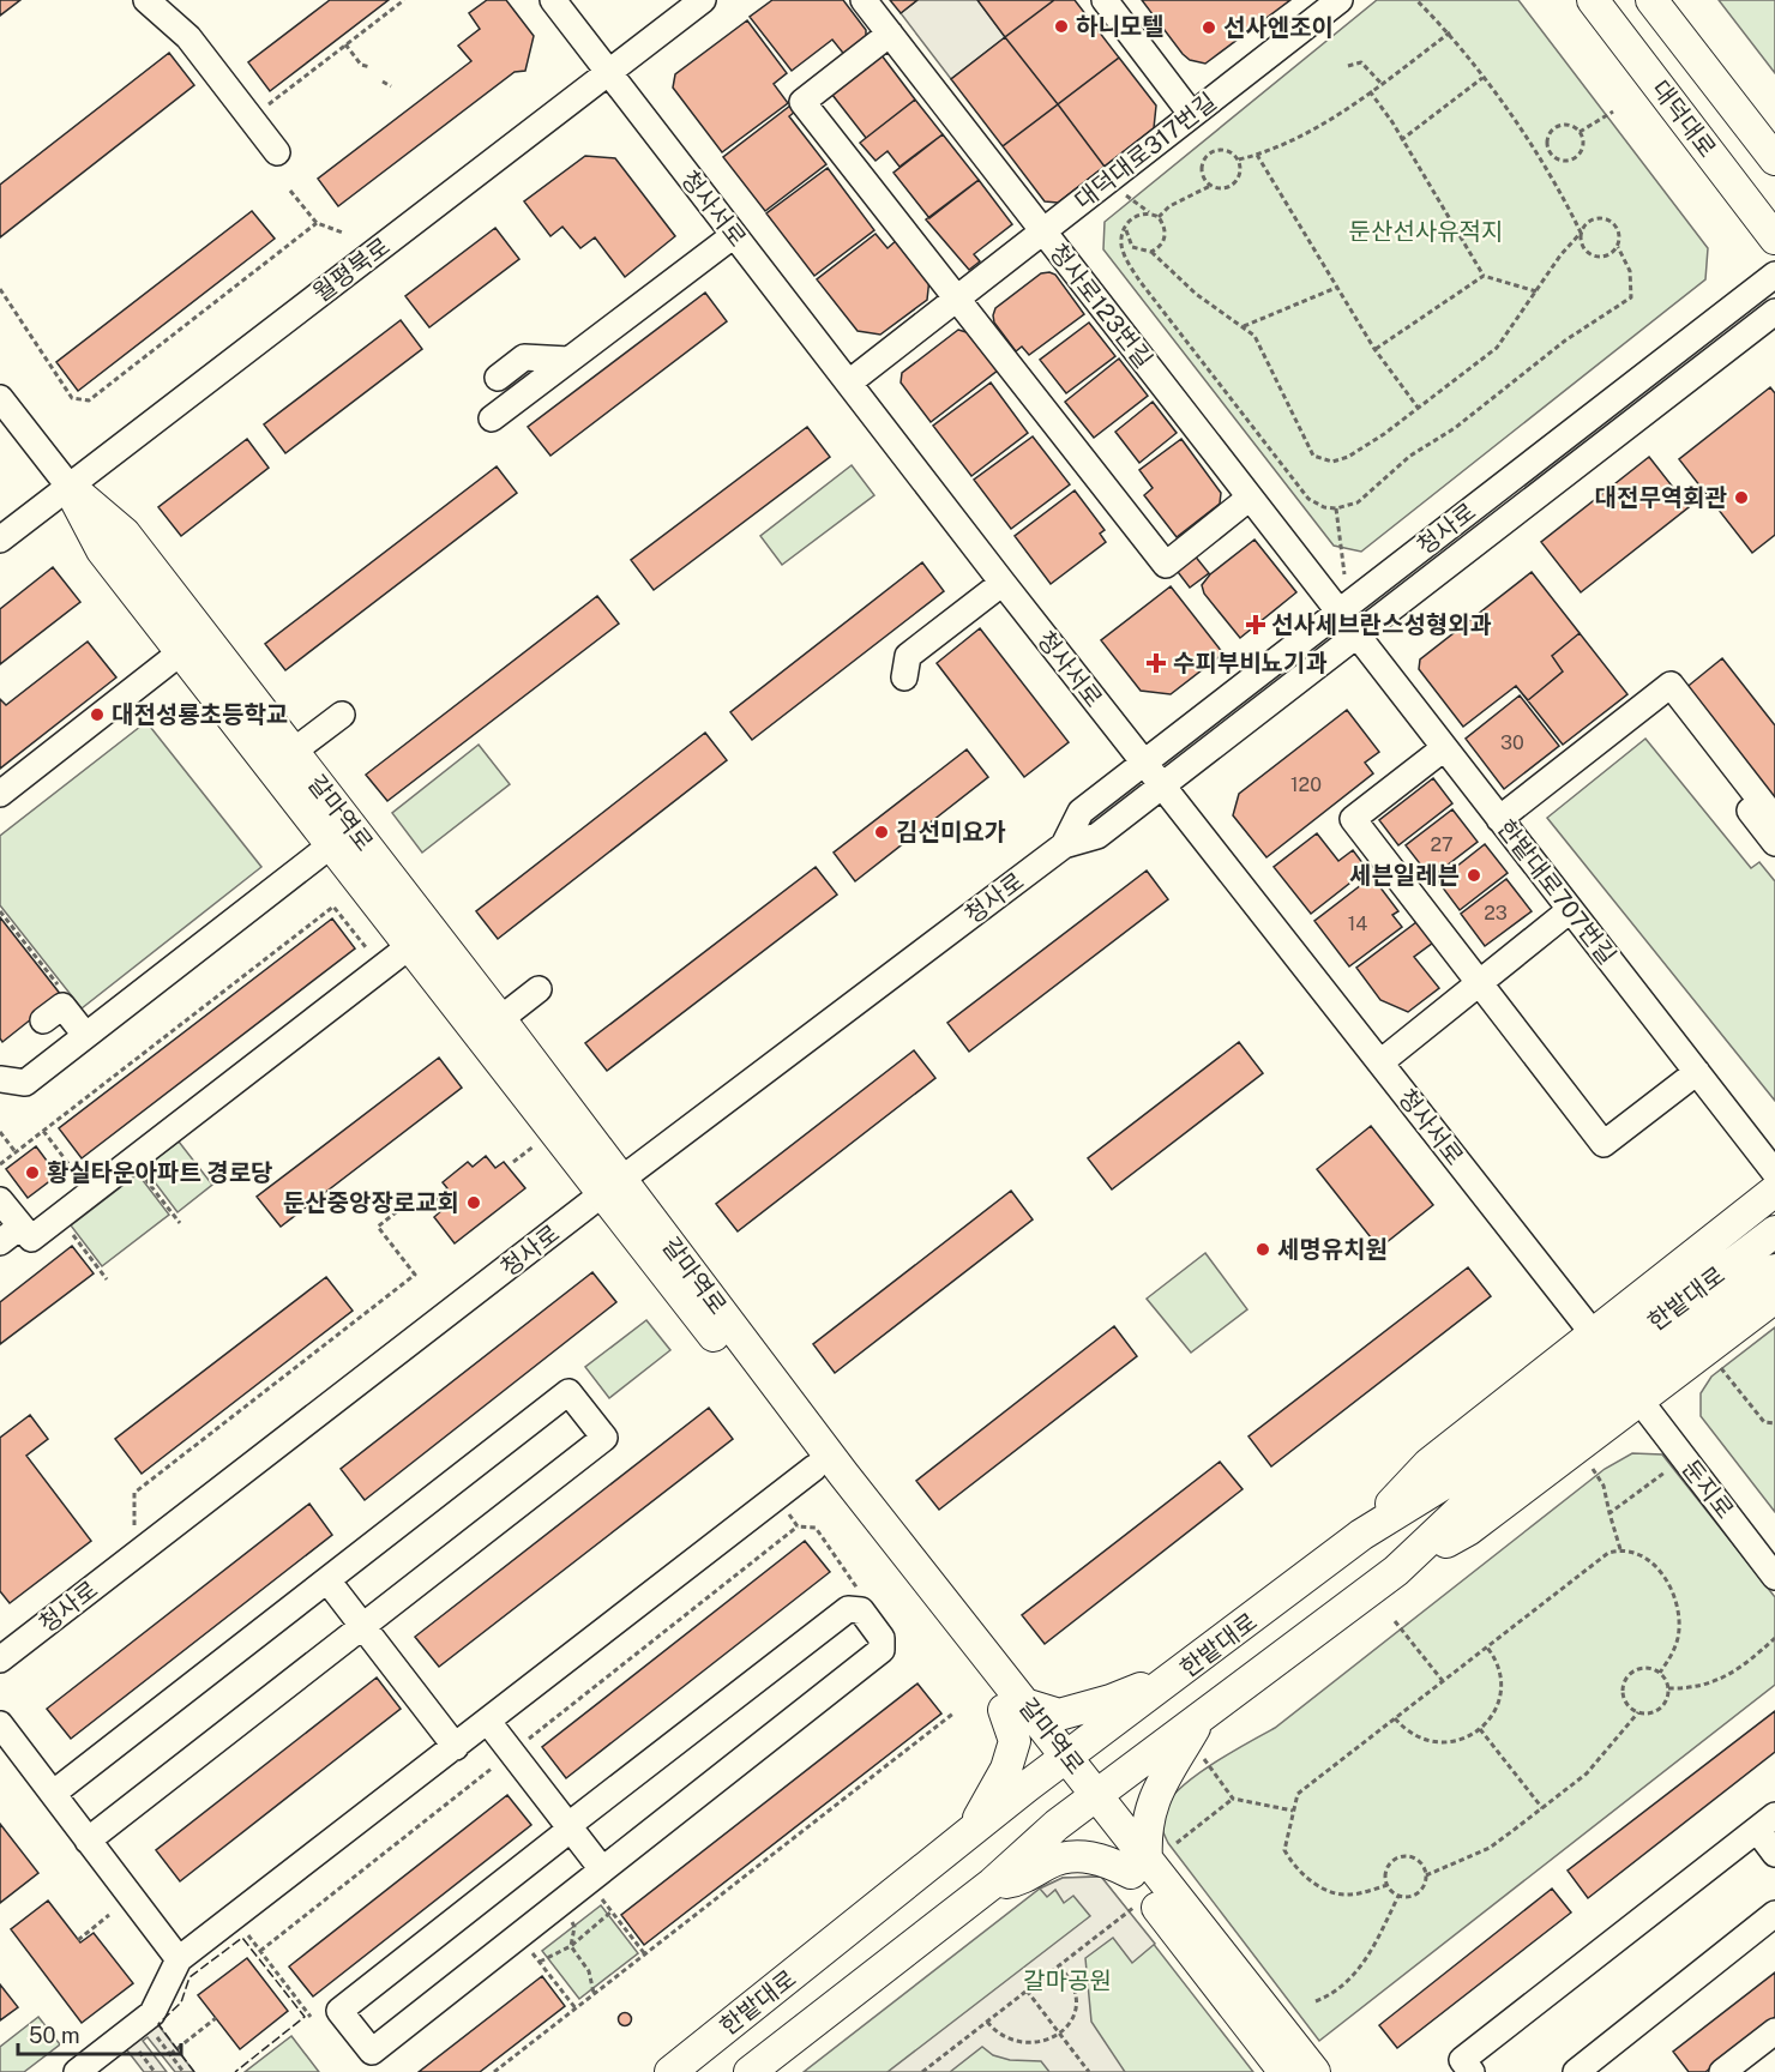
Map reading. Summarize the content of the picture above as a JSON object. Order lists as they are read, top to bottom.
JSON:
{
  "streets": {
    "main road": ["대덕대로", "갈마역로", "한밭대로"],
    "street": [
      "대덕대로317번길",
      "청사서로",
      "월평북로",
      "청사로123번길",
      "청사로",
      "한밭대로707번길",
      "둔지로"
    ]
  },
  "crossings": [
    ["대덕대로317번길", "청사서로"],
    ["대덕대로317번길", "청사로123번길"],
    ["청사서로", "월평북로"],
    ["청사서로", "청사로"],
    ["월평북로", "갈마역로"],
    ["청사로123번길", "청사로"],
    ["청사로123번길", "한밭대로707번길"],
    ["청사로", "갈마역로"],
    ["청사로", "한밭대로707번길"],
    ["갈마역로", "한밭대로"]
  ],
  "parks": ["둔산선사유적지", "갈마공원"],
  "places": {
    "other": [
      "하니모텔",
      "선사엔조이",
      "대전무역회관",
      "대전성룡초등학교",
      "김선미요가",
      "세븐일레븐",
      "황실타운아파트 경로당",
      "둔산중앙장로교회",
      "세명유치원"
    ],
    "health": ["선사세브란스성형외과", "수피부비뇨기과"]
  },
  "house_numbers": [
    "30",
    "120",
    "27",
    "23",
    "14"
  ],
  "scale_bar": "50 m"
}
